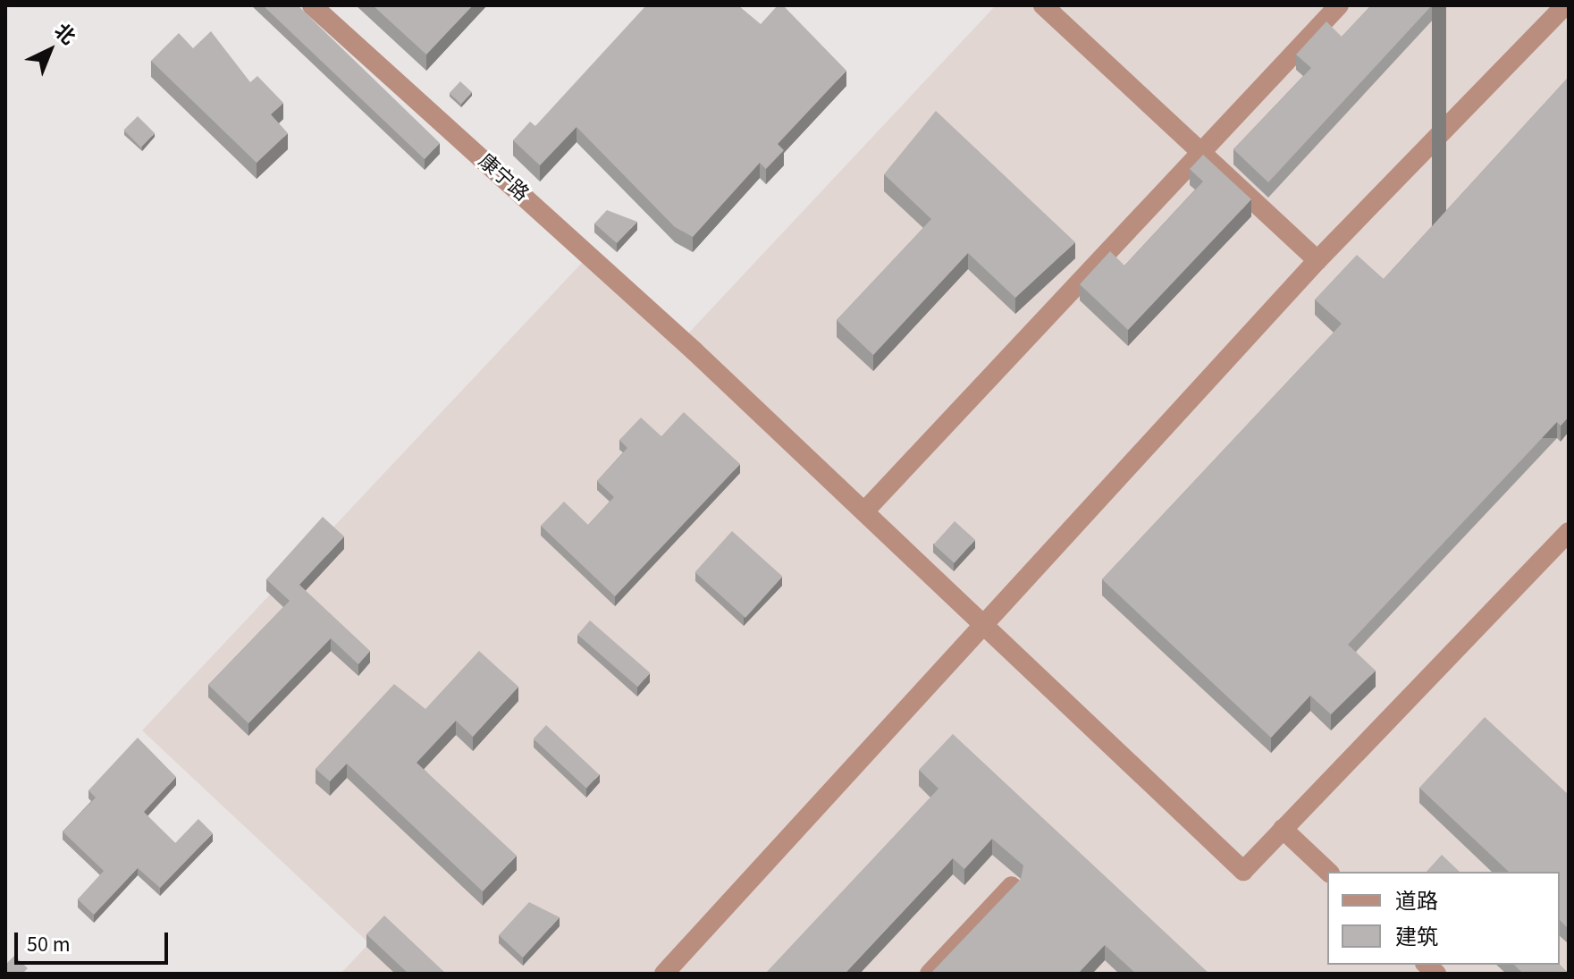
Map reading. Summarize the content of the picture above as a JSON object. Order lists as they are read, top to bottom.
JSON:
{
  "streets": {
    "street": ["康宁路"]
  },
  "legend": ["道路", "建筑"],
  "scale_bar": "50 m",
  "north": "top right"
}
